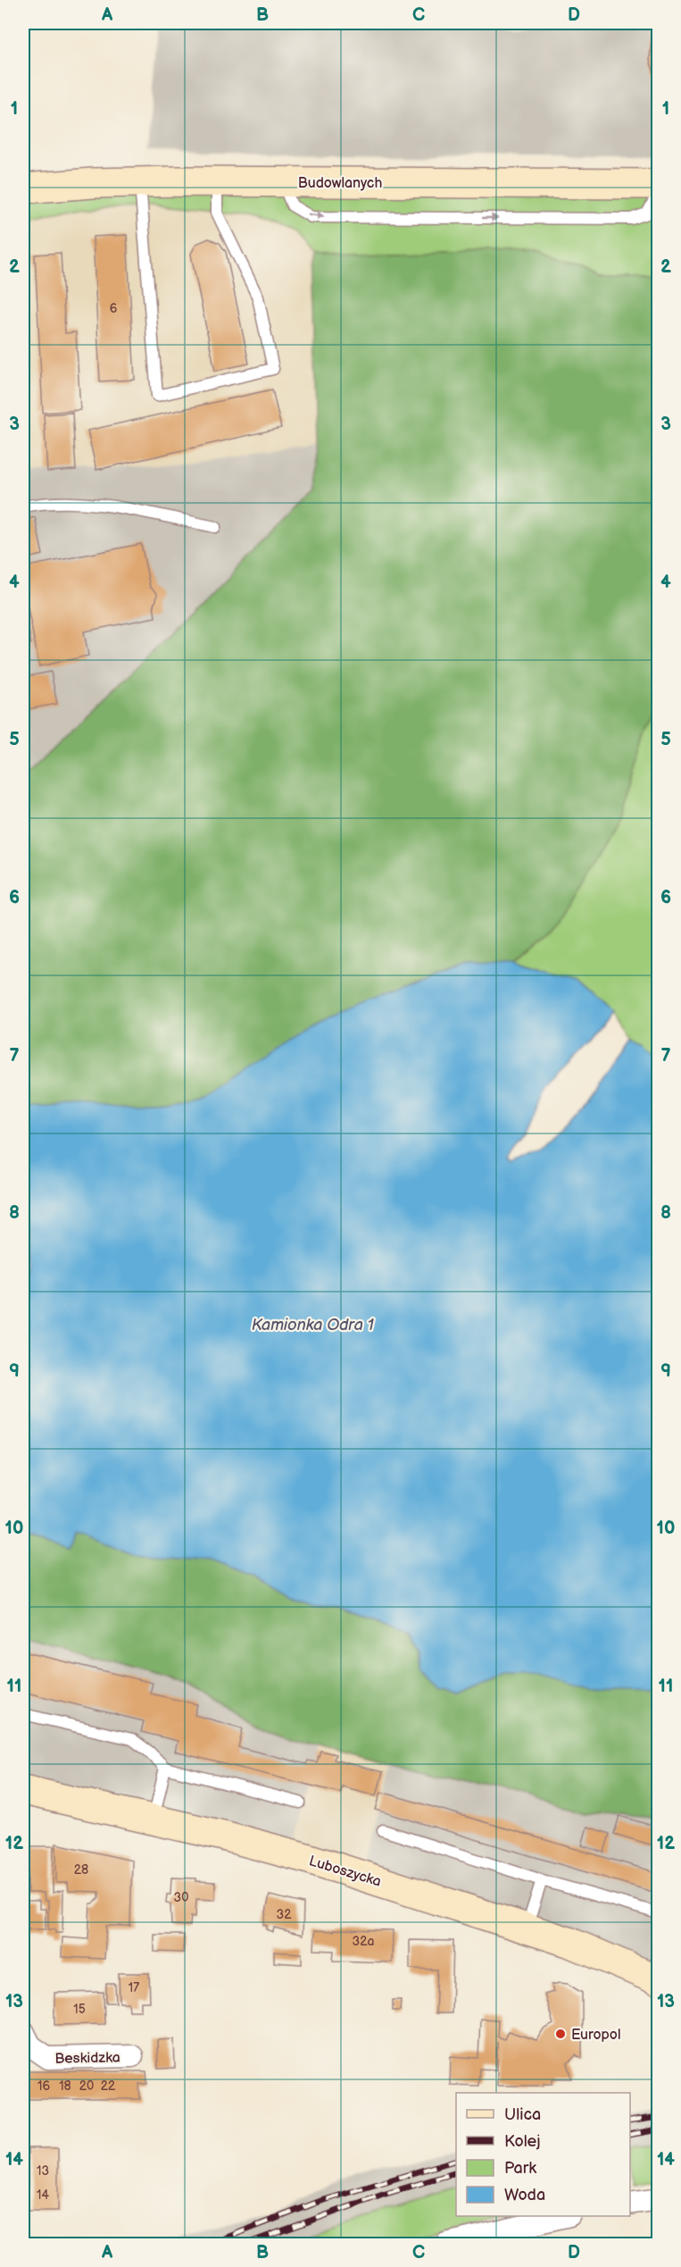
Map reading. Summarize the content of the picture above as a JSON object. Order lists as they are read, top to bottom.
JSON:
{
  "streets": {
    "street": ["Budowlanych", "Luboszycka", "Beskidzka"]
  },
  "water": ["Kamionka Odra 1"],
  "places": ["Europol"],
  "house_numbers": [
    "6",
    "28",
    "30",
    "32",
    "32a",
    "17",
    "15",
    "16",
    "18",
    "20",
    "22",
    "13",
    "14"
  ],
  "legend": [
    "Ulica",
    "Kolej",
    "Park",
    "Woda"
  ],
  "grid": {
    "columns": [
      "A",
      "B",
      "C",
      "D"
    ],
    "rows": [
      "1",
      "2",
      "3",
      "4",
      "5",
      "6",
      "7",
      "8",
      "9",
      "10",
      "11",
      "12",
      "13",
      "14"
    ]
  }
}
